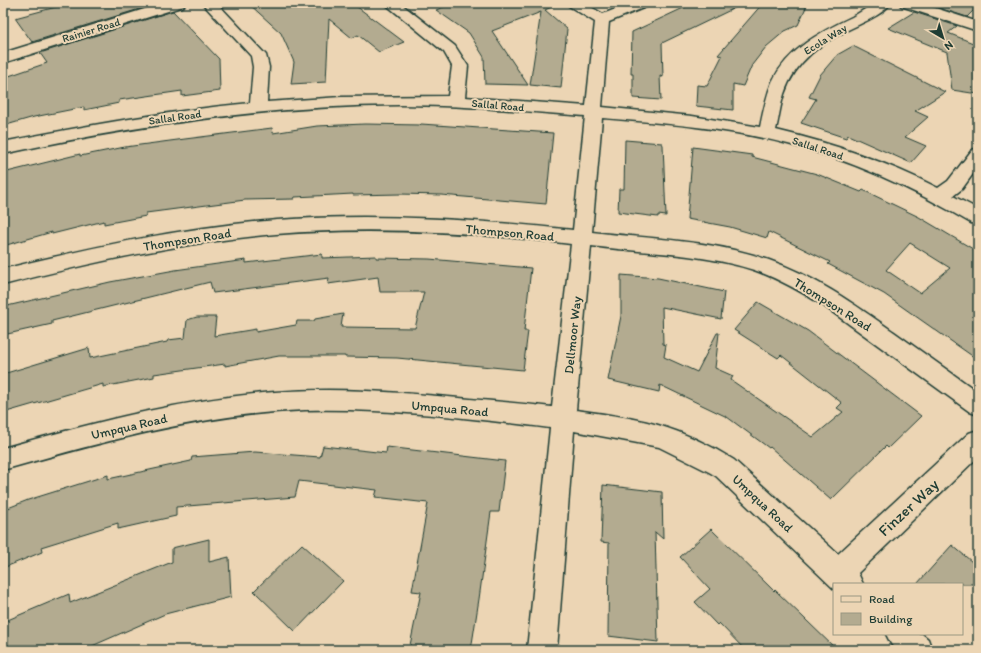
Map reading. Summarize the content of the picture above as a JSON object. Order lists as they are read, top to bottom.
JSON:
{
  "streets": {
    "street": [
      "Rainier Road",
      "Ecola Way",
      "Sallal Road",
      "Thompson Road",
      "Dellmoor Way",
      "Umpqua Road",
      "Finzer Way"
    ]
  },
  "crossings": [
    ["Ecola Way", "Sallal Road"],
    ["Sallal Road", "Dellmoor Way"],
    ["Thompson Road", "Dellmoor Way"],
    ["Dellmoor Way", "Umpqua Road"],
    ["Umpqua Road", "Finzer Way"]
  ],
  "legend": ["Road", "Building"],
  "north": "bottom right"
}
